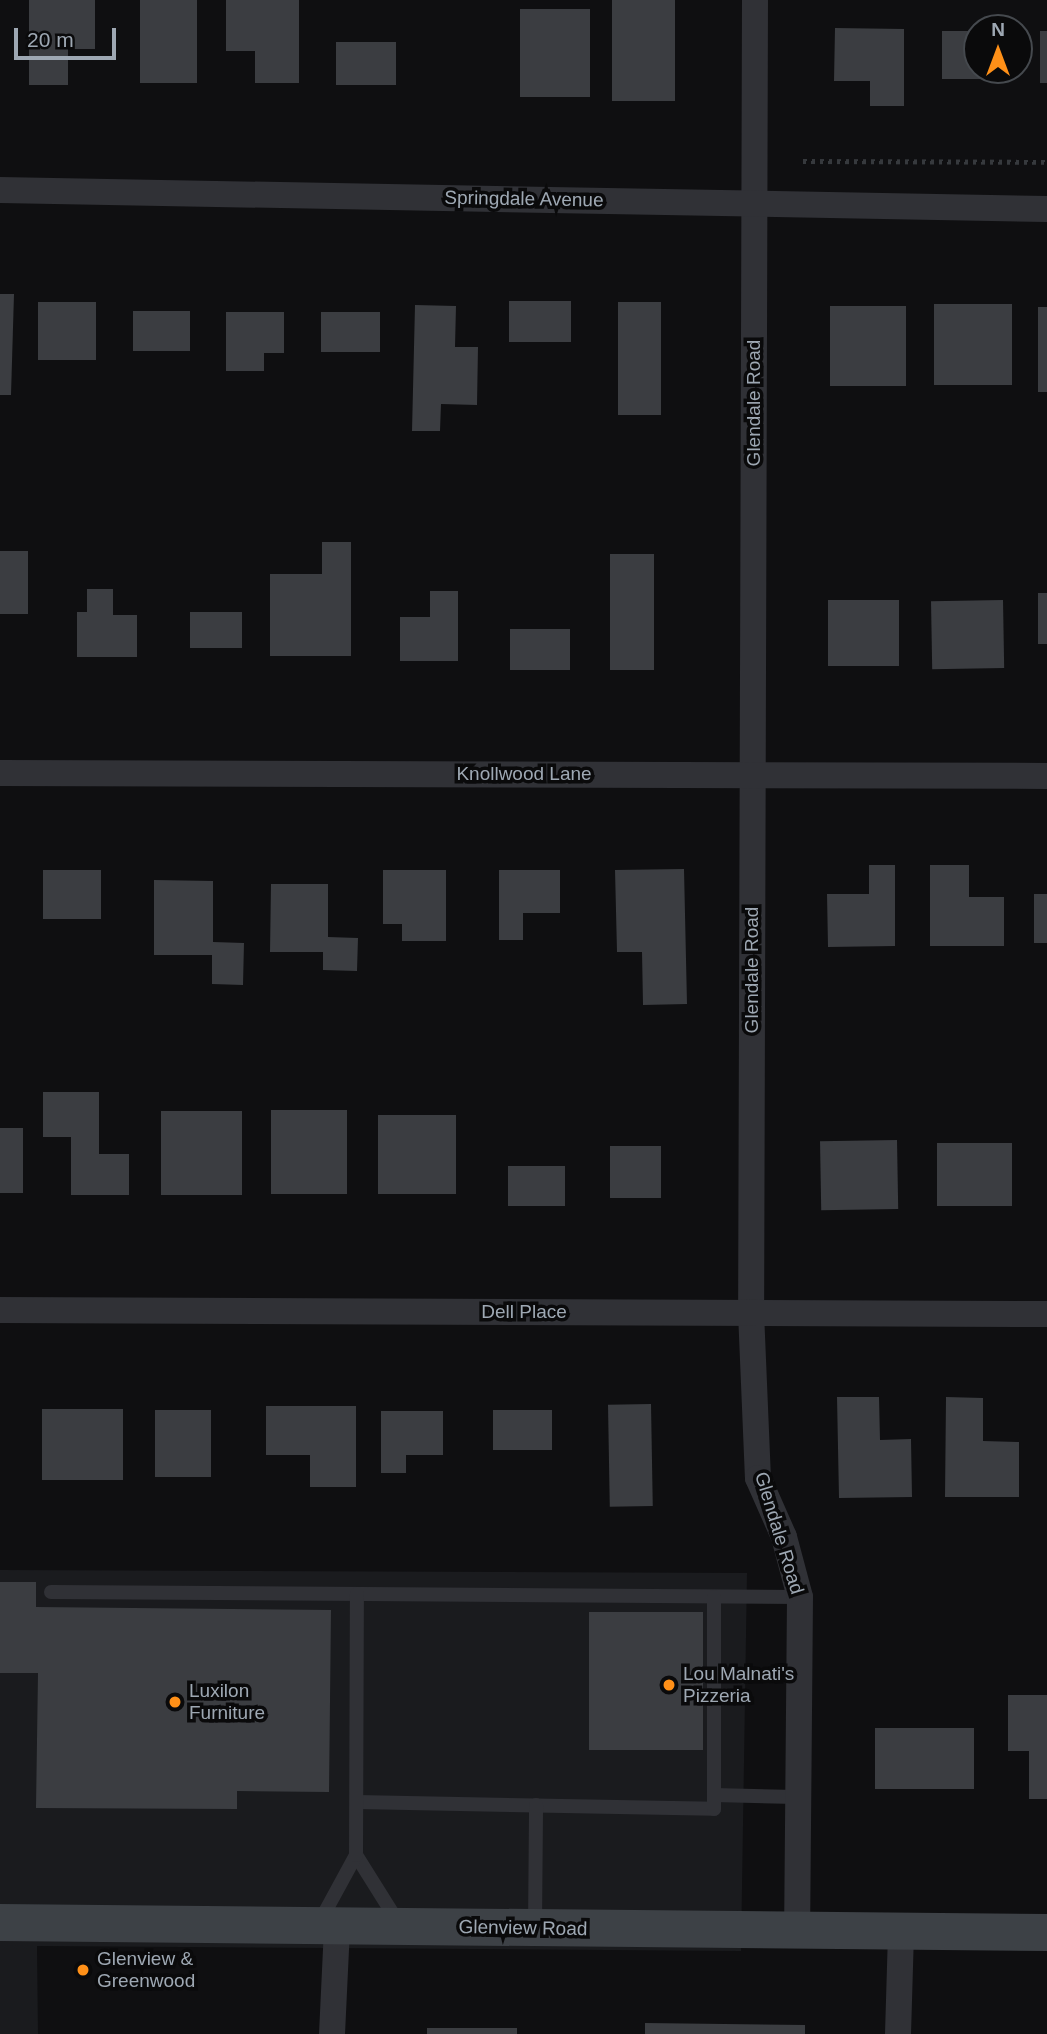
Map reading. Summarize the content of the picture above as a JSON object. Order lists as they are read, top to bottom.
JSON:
{
  "streets": {
    "main road": ["Glenview Road"],
    "street": [
      "Springdale Avenue",
      "Glendale Road",
      "Knollwood Lane",
      "Dell Place"
    ]
  },
  "crossings": [
    ["Springdale Avenue", "Glendale Road"],
    ["Glendale Road", "Knollwood Lane"],
    ["Glendale Road", "Dell Place"],
    ["Glendale Road", "Glenview Road"]
  ],
  "places": ["Lou Malnati's Pizzeria", "Luxilon Furniture", "Glenview & Greenwood"],
  "scale_bar": "20 m",
  "north": "top"
}
